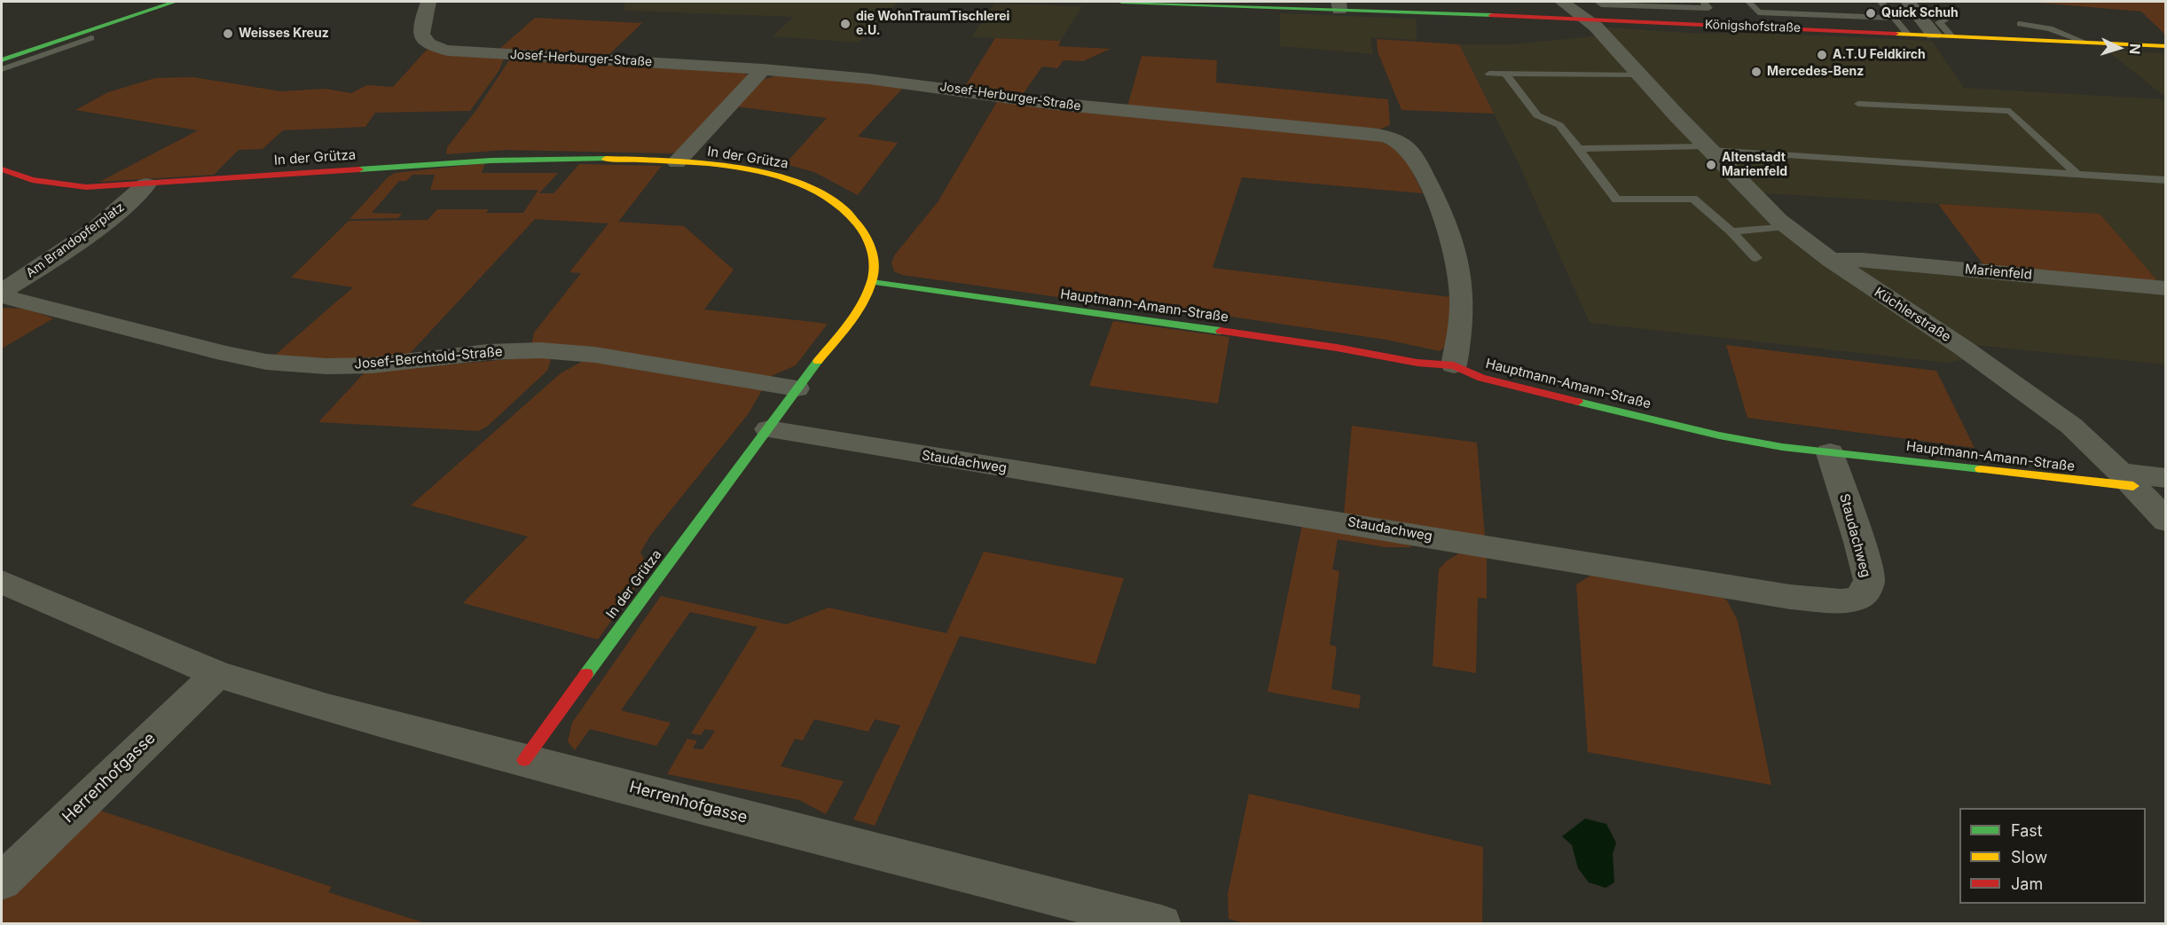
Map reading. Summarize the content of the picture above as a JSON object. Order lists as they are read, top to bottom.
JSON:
{
  "streets": {
    "street": [
      "Königshofstraße",
      "Josef-Herburger-Straße",
      "In der Grütza",
      "Am Brandopferplatz",
      "Marienfeld",
      "Hauptmann-Amann-Straße",
      "Küchlerstraße",
      "Josef-Berchtold-Straße",
      "Staudachweg",
      "Herrenhofgasse"
    ]
  },
  "crossings": [
    ["Königshofstraße", "Küchlerstraße"],
    ["Josef-Herburger-Straße", "Hauptmann-Amann-Straße"],
    ["In der Grütza", "Am Brandopferplatz"],
    ["In der Grütza", "Hauptmann-Amann-Straße"],
    ["In der Grütza", "Josef-Berchtold-Straße"],
    ["In der Grütza", "Staudachweg"],
    ["In der Grütza", "Herrenhofgasse"],
    ["Marienfeld", "Küchlerstraße"],
    ["Hauptmann-Amann-Straße", "Küchlerstraße"],
    ["Hauptmann-Amann-Straße", "Staudachweg"]
  ],
  "places": [
    "Quick Schuh",
    "die WohnTraumTischlerei e.U.",
    "Weisses Kreuz",
    "A.T.U Feldkirch",
    "Mercedes-Benz",
    "Altenstadt Marienfeld"
  ],
  "legend": ["Fast", "Slow", "Jam"],
  "north": "right"
}
